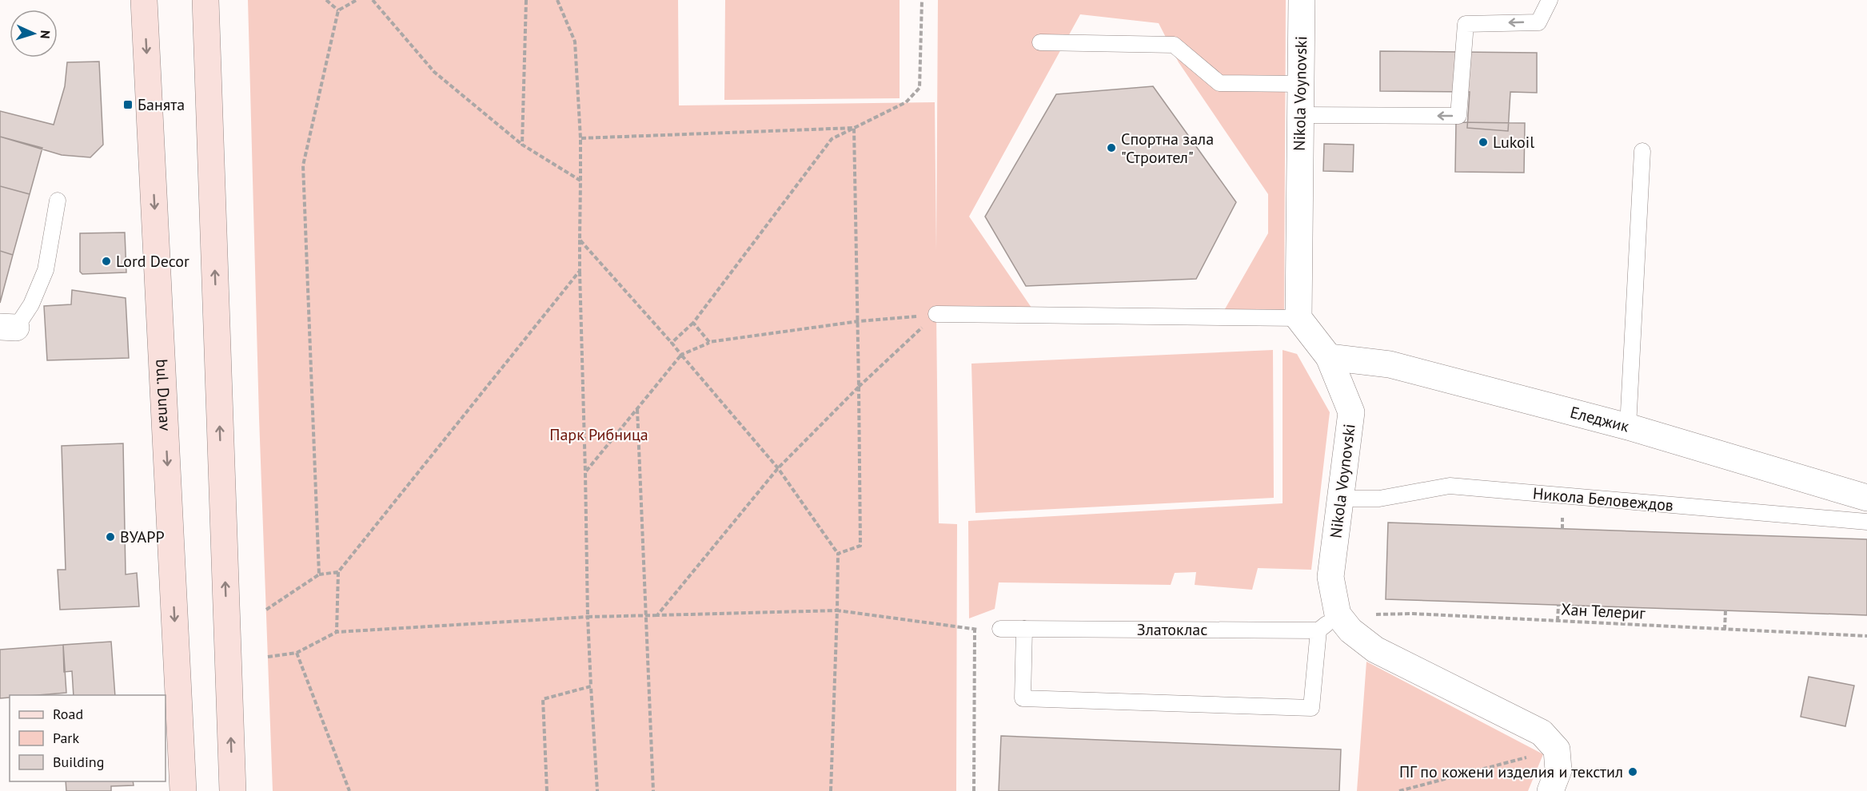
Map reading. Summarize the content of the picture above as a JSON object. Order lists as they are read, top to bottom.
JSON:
{
  "streets": {
    "main road": ["bul. Dunav"],
    "street": ["Nikola Voynovski", "Еледжик"],
    "lane": ["Никола Беловеждов", "Златоклас"],
    "path": ["Хан Телериг"]
  },
  "crossings": [
    ["Nikola Voynovski", "Еледжик"],
    ["Nikola Voynovski", "Никола Беловеждов"],
    ["Nikola Voynovski", "Хан Телериг"],
    ["Nikola Voynovski", "Златоклас"],
    ["Хан Телериг", "Златоклас"]
  ],
  "parks": ["Парк Рибница"],
  "places": {
    "transit": ["Банята"],
    "other": [
      "Lukoil",
      "Спортна зала \"Строител\"",
      "Lord Decor",
      "ВУАРР",
      "ПГ по кожени изделия и текстил"
    ]
  },
  "legend": ["Road", "Park", "Building"],
  "north": "right"
}
